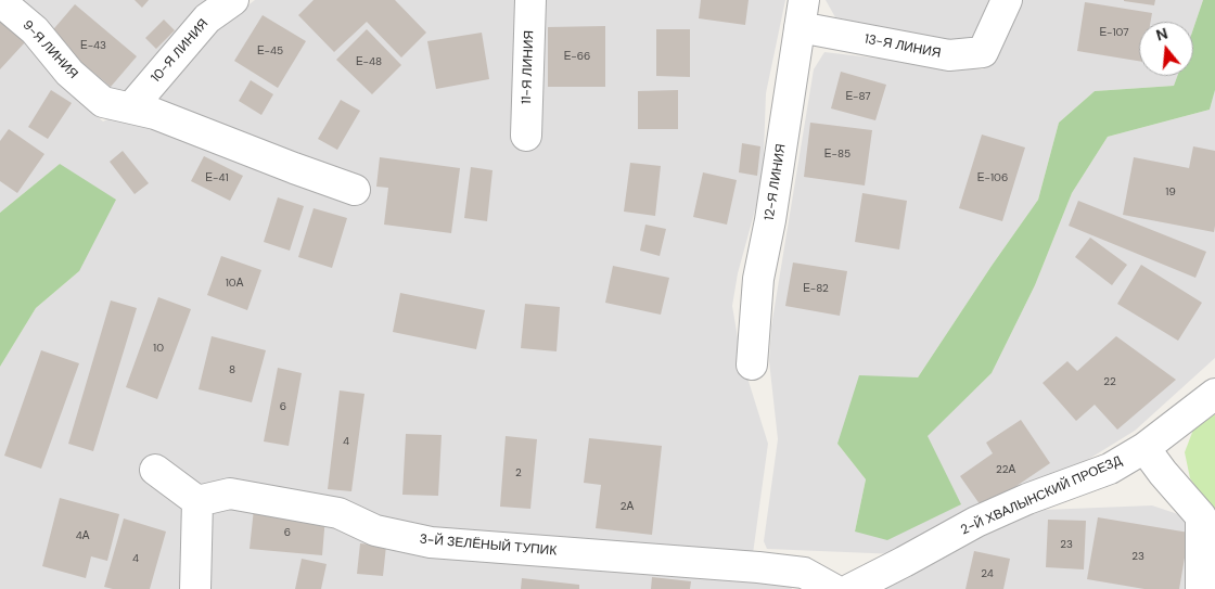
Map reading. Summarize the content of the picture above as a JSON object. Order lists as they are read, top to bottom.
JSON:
{
  "streets": {
    "street": [
      "13-Я ЛИНИЯ",
      "9-Я ЛИНИЯ",
      "10-Я ЛИНИЯ",
      "11-Я ЛИНИЯ",
      "12-Я ЛИНИЯ",
      "2-Й ХВАЛЫНСКИЙ ПРОЕЗД",
      "3-Й ЗЕЛЁНЫЙ ТУПИК"
    ]
  },
  "crossings": [
    ["13-Я ЛИНИЯ", "12-Я ЛИНИЯ"],
    ["9-Я ЛИНИЯ", "10-Я ЛИНИЯ"]
  ],
  "house_numbers": [
    "Е-107",
    "Е-43",
    "Е-45",
    "Е-66",
    "Е-48",
    "Е-87",
    "Е-85",
    "Е-41",
    "Е-106",
    "19",
    "10А",
    "Е-82",
    "10",
    "8",
    "22",
    "6",
    "4",
    "22А",
    "2",
    "2А",
    "6",
    "4А",
    "23",
    "23",
    "4",
    "24"
  ],
  "north": "top"
}
